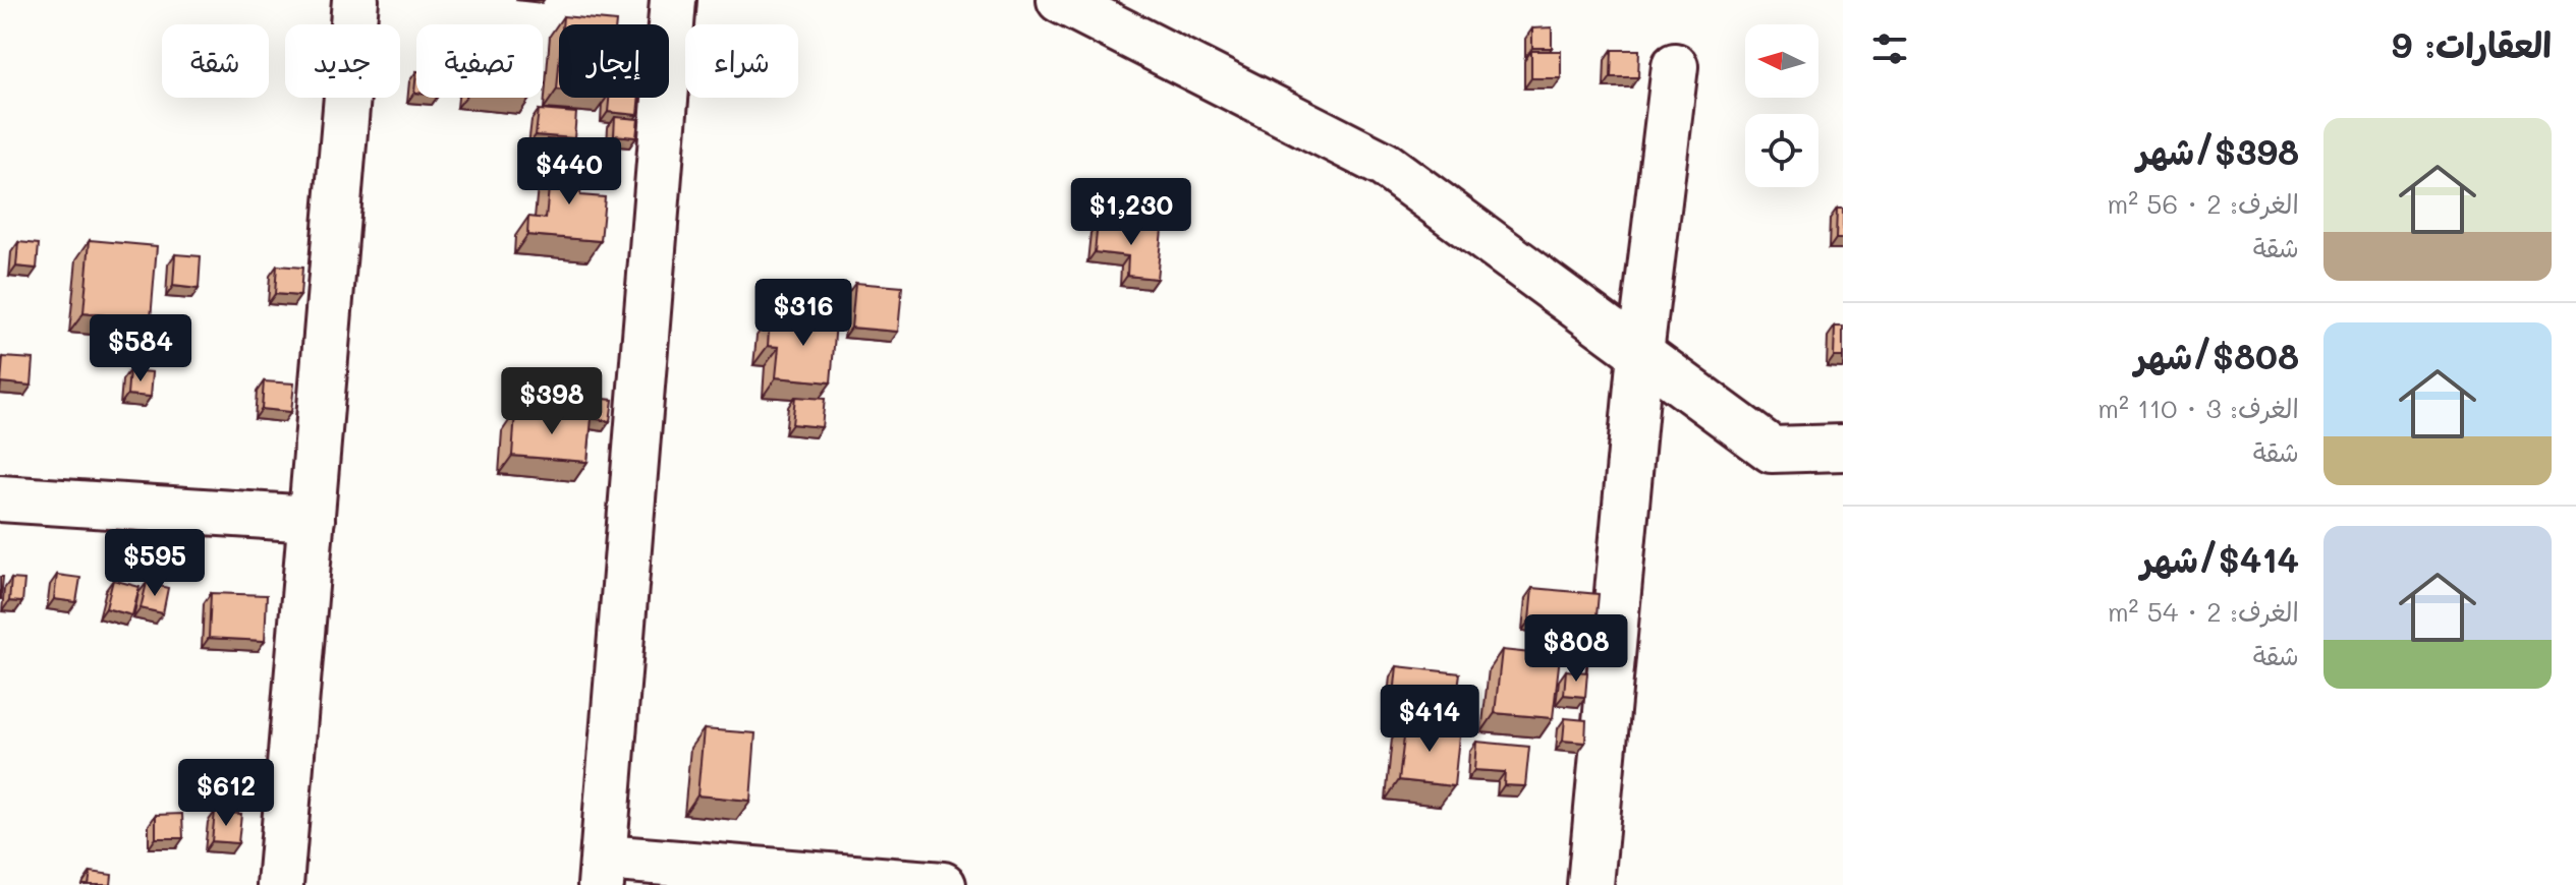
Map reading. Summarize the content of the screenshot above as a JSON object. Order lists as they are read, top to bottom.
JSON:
{
  "north": "left",
  "page": {
    "heading": "العقارات: 9",
    "chip": [
      "شراء",
      "إيجار",
      "تصفية",
      "جديد",
      "شقة"
    ],
    "list": [
      {
        "name": "$398/شهر",
        "note": "الغرف: 2 · 56 m² · شقة"
      },
      {
        "name": "$808/شهر",
        "note": "الغرف: 3 · 110 m² · شقة"
      },
      {
        "name": "$414/شهر",
        "note": "الغرف: 2 · 54 m² · شقة"
      }
    ],
    "price": [
      "$440",
      "$1,230",
      "$316",
      "$584",
      "$398",
      "$595",
      "$808",
      "$414",
      "$612"
    ]
  }
}
